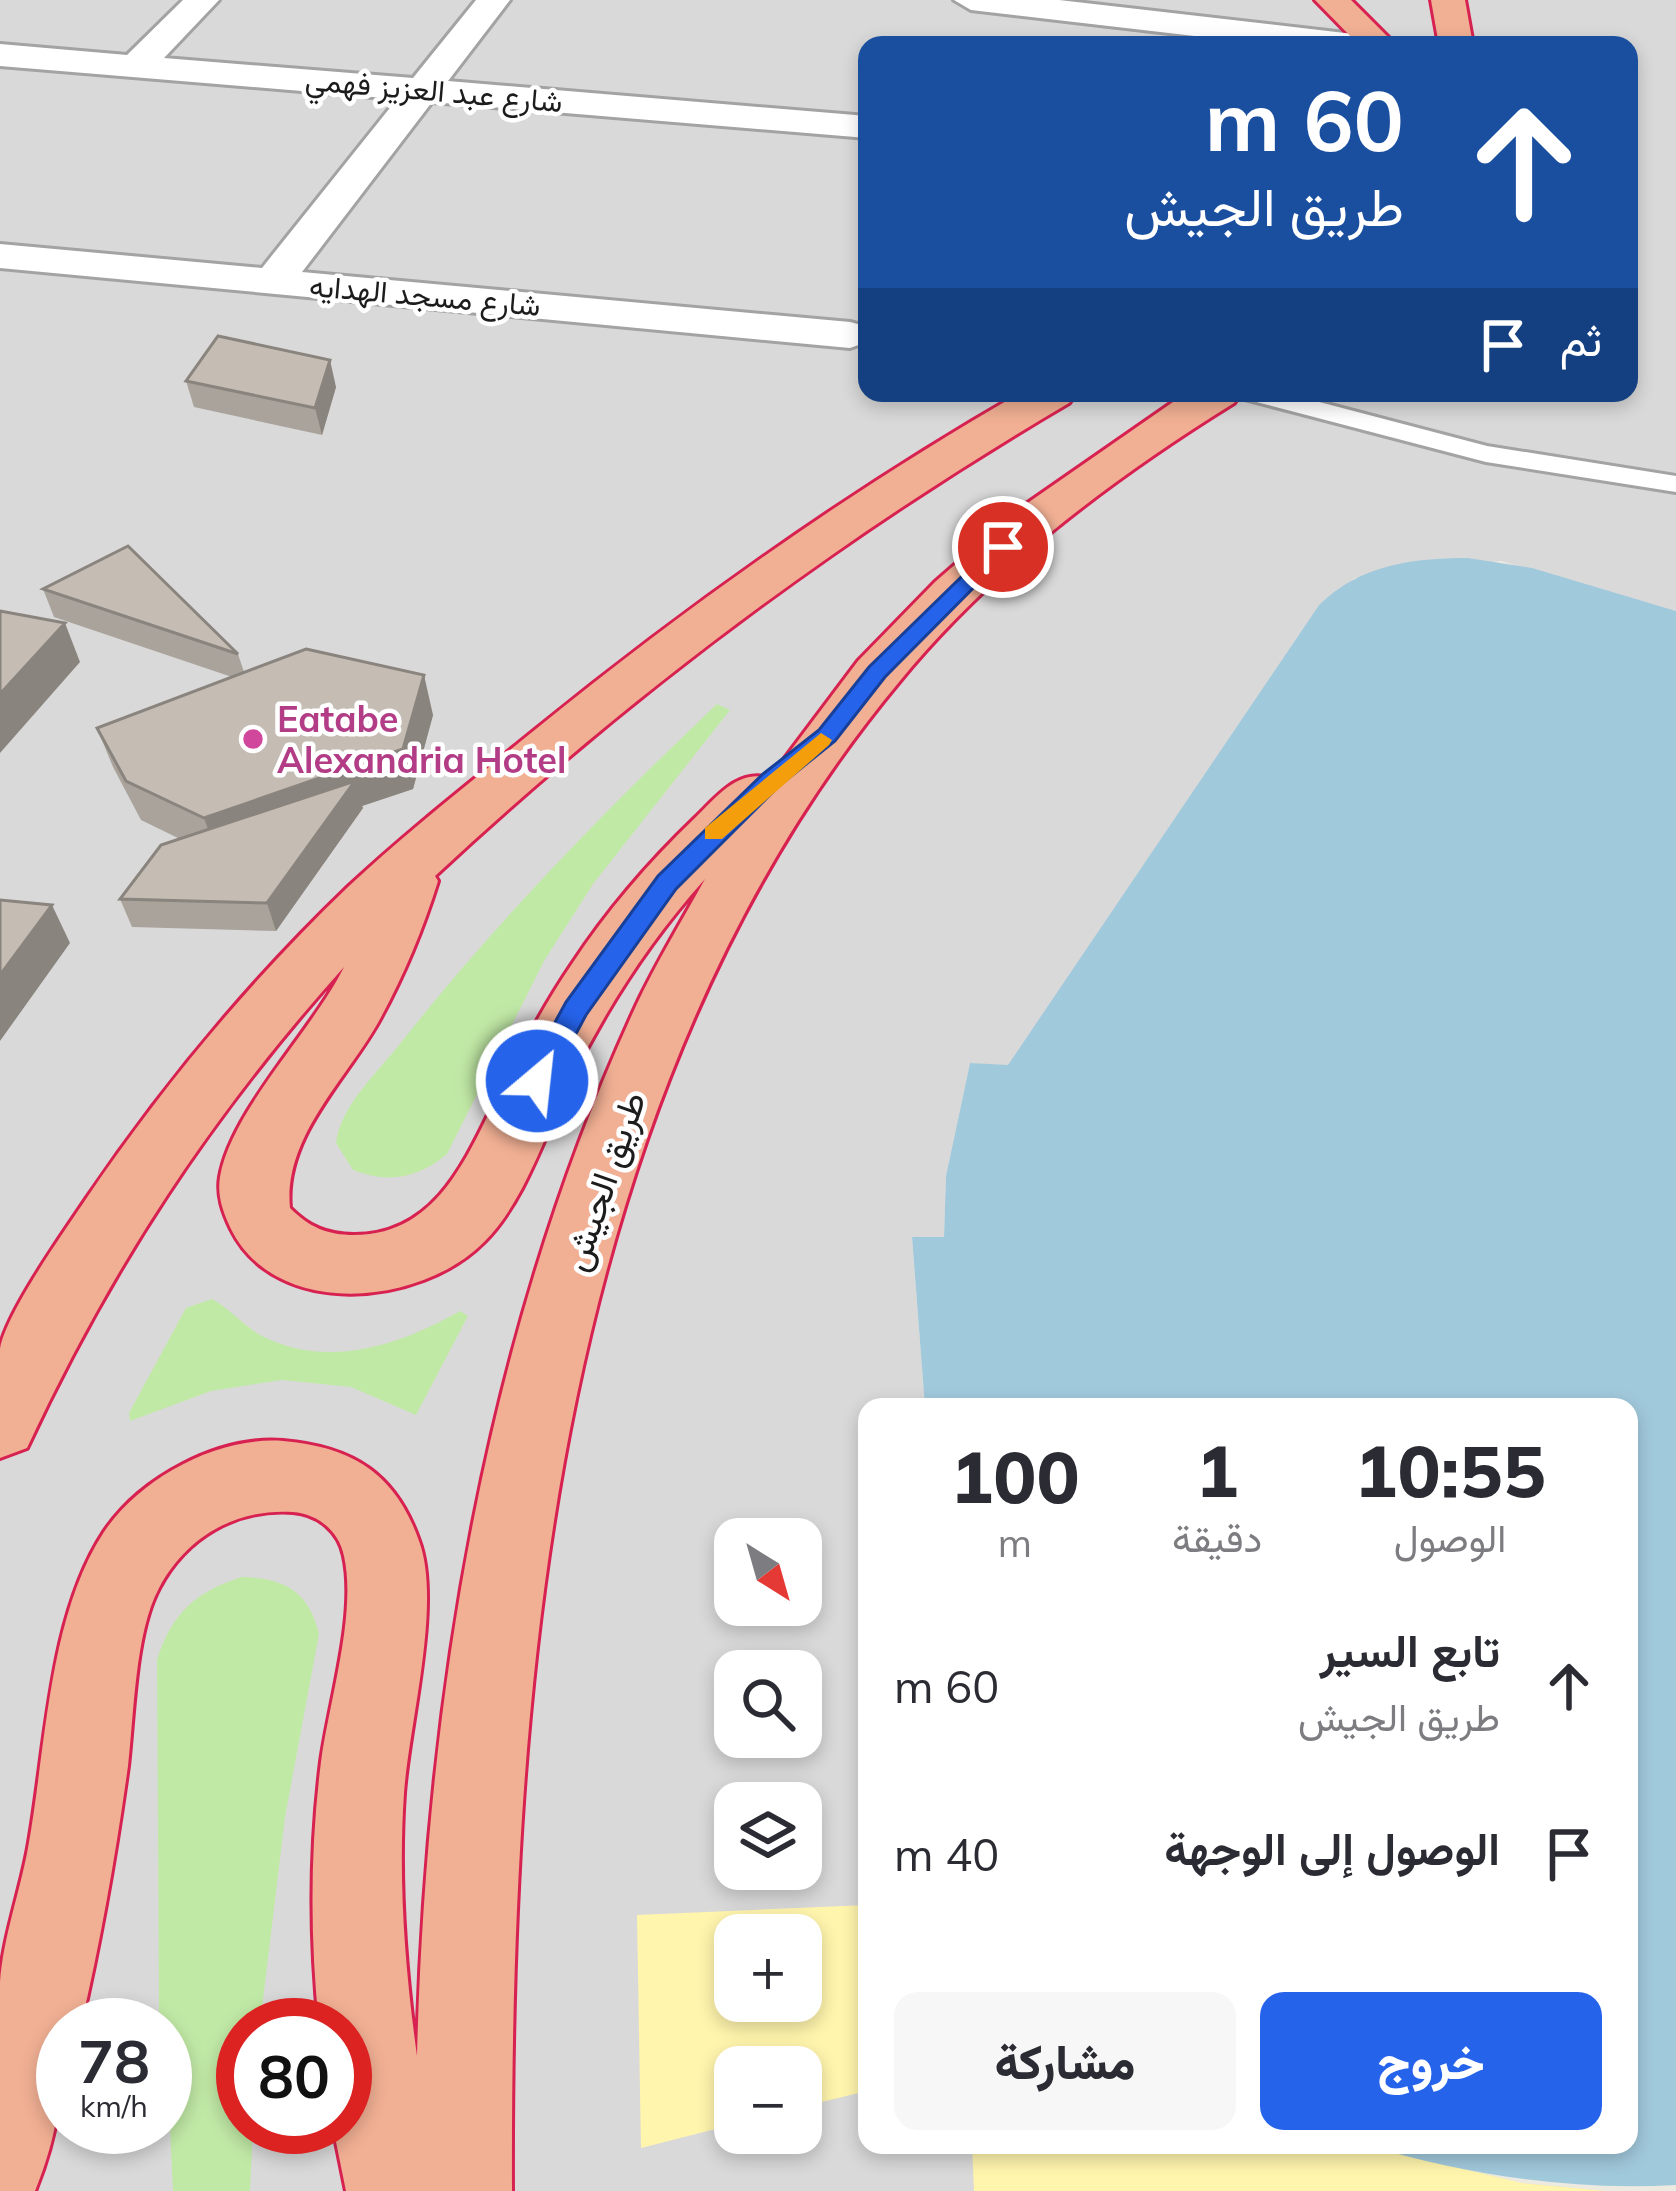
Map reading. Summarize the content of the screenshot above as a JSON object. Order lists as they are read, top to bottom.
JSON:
{
  "streets": {
    "highway": ["طريق الجيش"],
    "street": ["شارع عبد العزيز فهمي", "شارع مسجد الهدايه"]
  },
  "places": ["Eatabe Alexandria Hotel"],
  "north": "bottom right",
  "page": {
    "turn": ["60 m", "طريق الجيش"],
    "then": "ثم",
    "eta": [
      "10:55",
      "الوصول",
      "1",
      "دقيقة",
      "100",
      "m"
    ],
    "map_buttons": ["+", "−"],
    "list": [
      {
        "name": "تابع السير",
        "note": "طريق الجيش",
        "value": "60 m"
      },
      {
        "name": "الوصول إلى الوجهة",
        "value": "40 m"
      }
    ],
    "buttons": ["خروج", "مشاركة"],
    "speed": "78 km/h",
    "limit": "80"
  }
}
